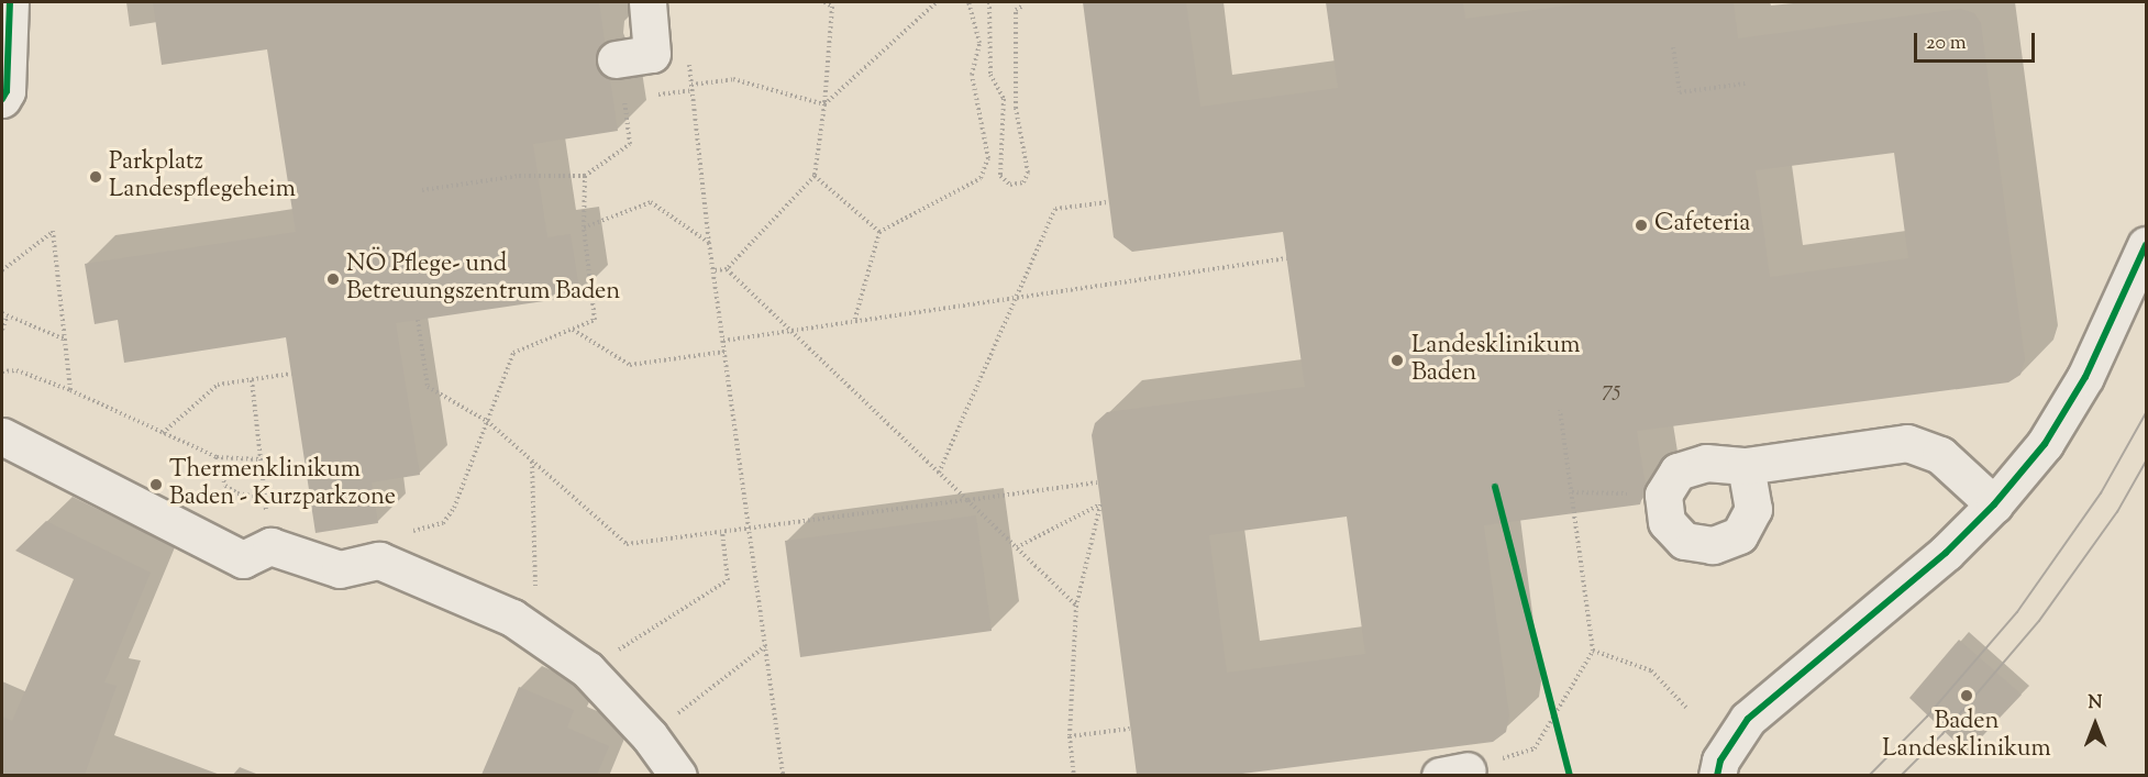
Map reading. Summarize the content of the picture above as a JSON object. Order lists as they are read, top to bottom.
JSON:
{
  "places": [
    "Parkplatz Landespflegeheim",
    "Cafeteria",
    "NÖ Pflege- und Betreuungszentrum Baden",
    "Landesklinikum Baden",
    "Thermenklinikum Baden - Kurzparkzone",
    "Baden Landesklinikum"
  ],
  "house_numbers": ["75"],
  "scale_bar": "20 m",
  "north": "top"
}
